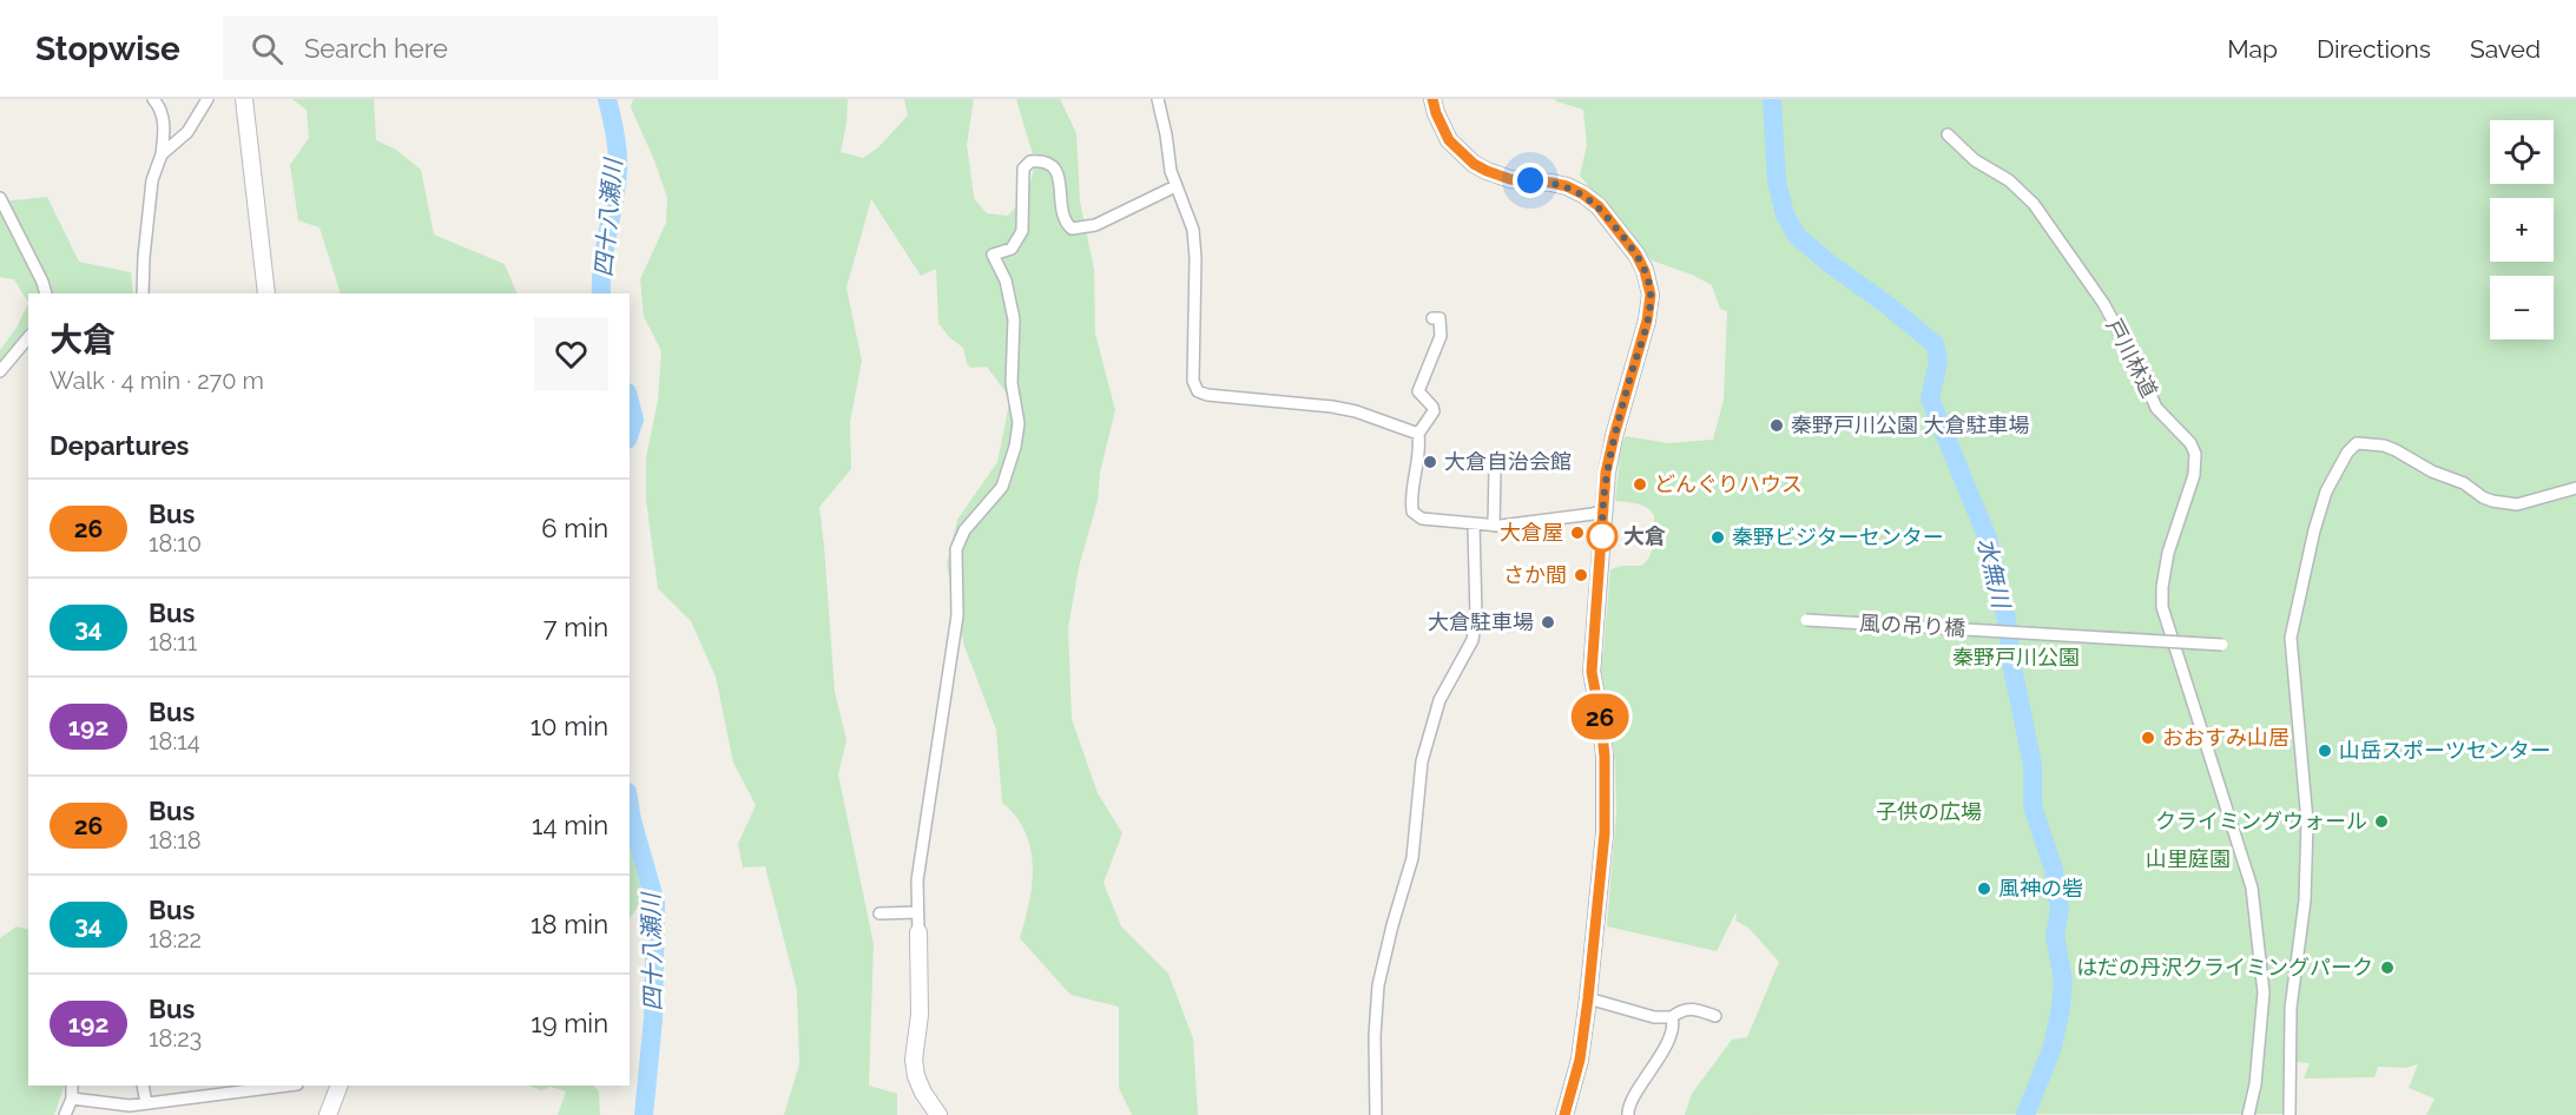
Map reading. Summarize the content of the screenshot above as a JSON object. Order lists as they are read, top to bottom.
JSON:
{
  "streets": {
    "street": ["戸川林道", "風の吊り橋"]
  },
  "water": ["四十八瀬川", "水無川"],
  "parks": ["秦野戸川公園", "子供の広場", "山里庭園"],
  "places": [
    "秦野戸川公園 大倉駐車場",
    "大倉自治会館",
    "どんぐりハウス",
    "大倉屋",
    "大倉",
    "秦野ビジターセンター",
    "さか間",
    "大倉駐車場",
    "おおすみ山居",
    "山岳スポーツセンター",
    "クライミングウォール",
    "風神の砦",
    "はだの丹沢クライミングパーク"
  ],
  "lines": ["bus line 26"],
  "page": {
    "header": "Stopwise",
    "search": "Search here",
    "nav": ["Map", "Directions", "Saved"],
    "on_map": "26",
    "map_buttons": ["+", "−"],
    "heading": [
      ["大倉", "Walk · 4 min · 270 m"],
      "Departures"
    ],
    "list": [
      {
        "mark": "26",
        "name": "Bus",
        "note": "18:10",
        "value": "6 min"
      },
      {
        "mark": "34",
        "name": "Bus",
        "note": "18:11",
        "value": "7 min"
      },
      {
        "mark": "192",
        "name": "Bus",
        "note": "18:14",
        "value": "10 min"
      },
      {
        "mark": "26",
        "name": "Bus",
        "note": "18:18",
        "value": "14 min"
      },
      {
        "mark": "34",
        "name": "Bus",
        "note": "18:22",
        "value": "18 min"
      },
      {
        "mark": "192",
        "name": "Bus",
        "note": "18:23",
        "value": "19 min"
      }
    ]
  }
}
